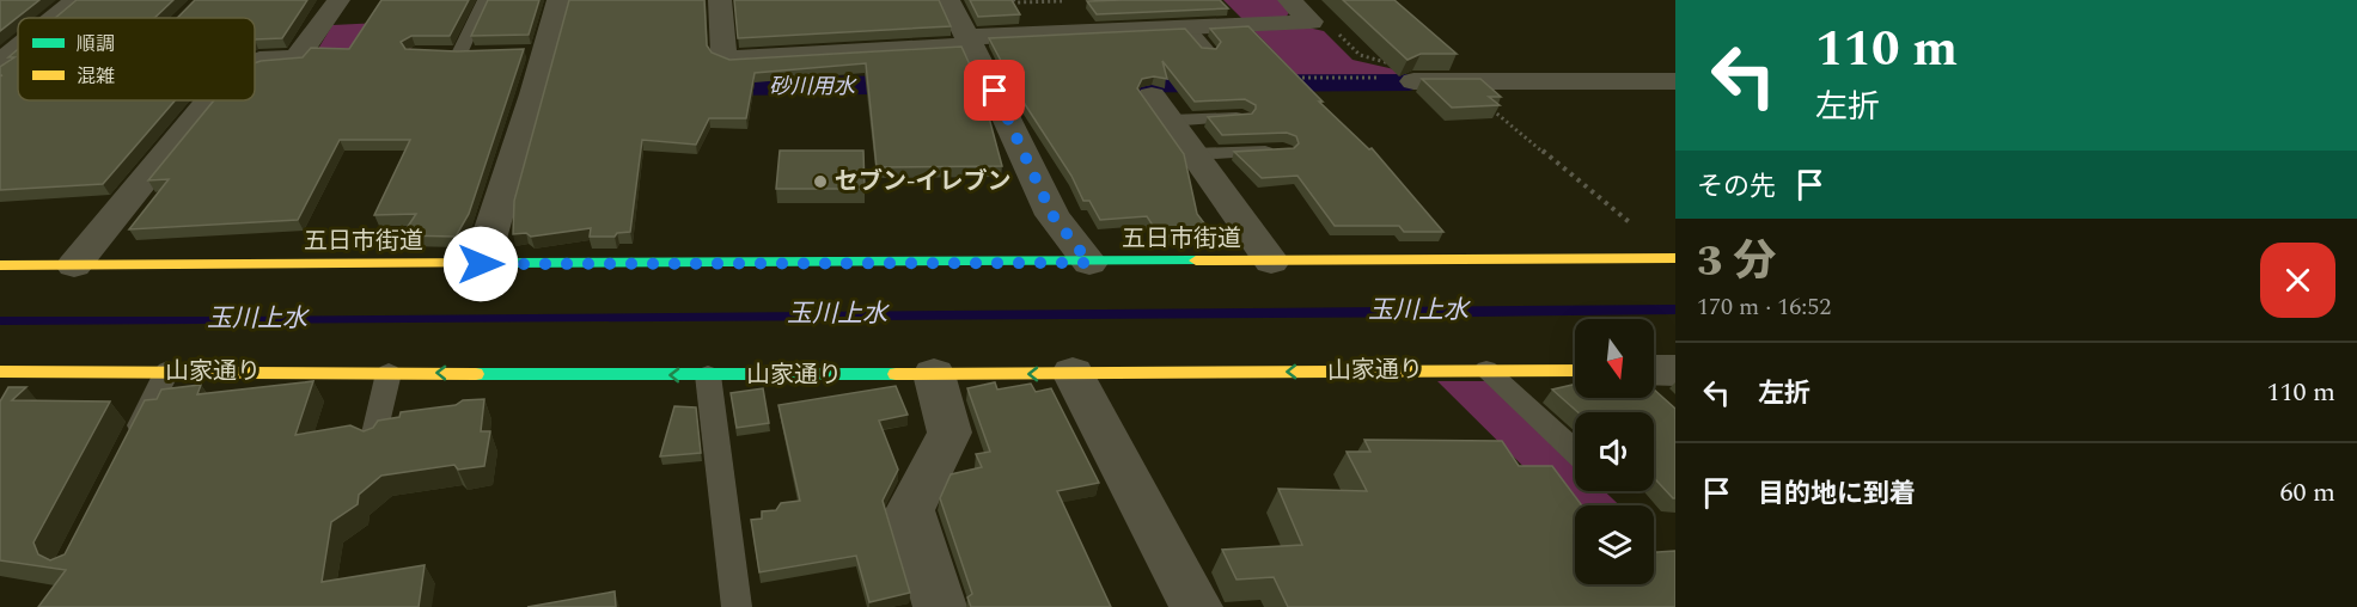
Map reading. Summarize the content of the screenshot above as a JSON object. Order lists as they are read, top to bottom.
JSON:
{
  "streets": {
    "main road": ["五日市街道", "山家通り"]
  },
  "one_way": ["山家通り"],
  "water": ["砂川用水", "玉川上水"],
  "places": ["セブン-イレブン"],
  "legend": ["順調", "混雑"],
  "north": "bottom",
  "page": {
    "turn": ["110 m", "左折"],
    "then": "その先",
    "heading": ["3 分", "170 m · 16:52"],
    "list": [
      {
        "name": "左折",
        "value": "110 m"
      },
      {
        "name": "目的地に到着",
        "value": "60 m"
      }
    ]
  }
}
